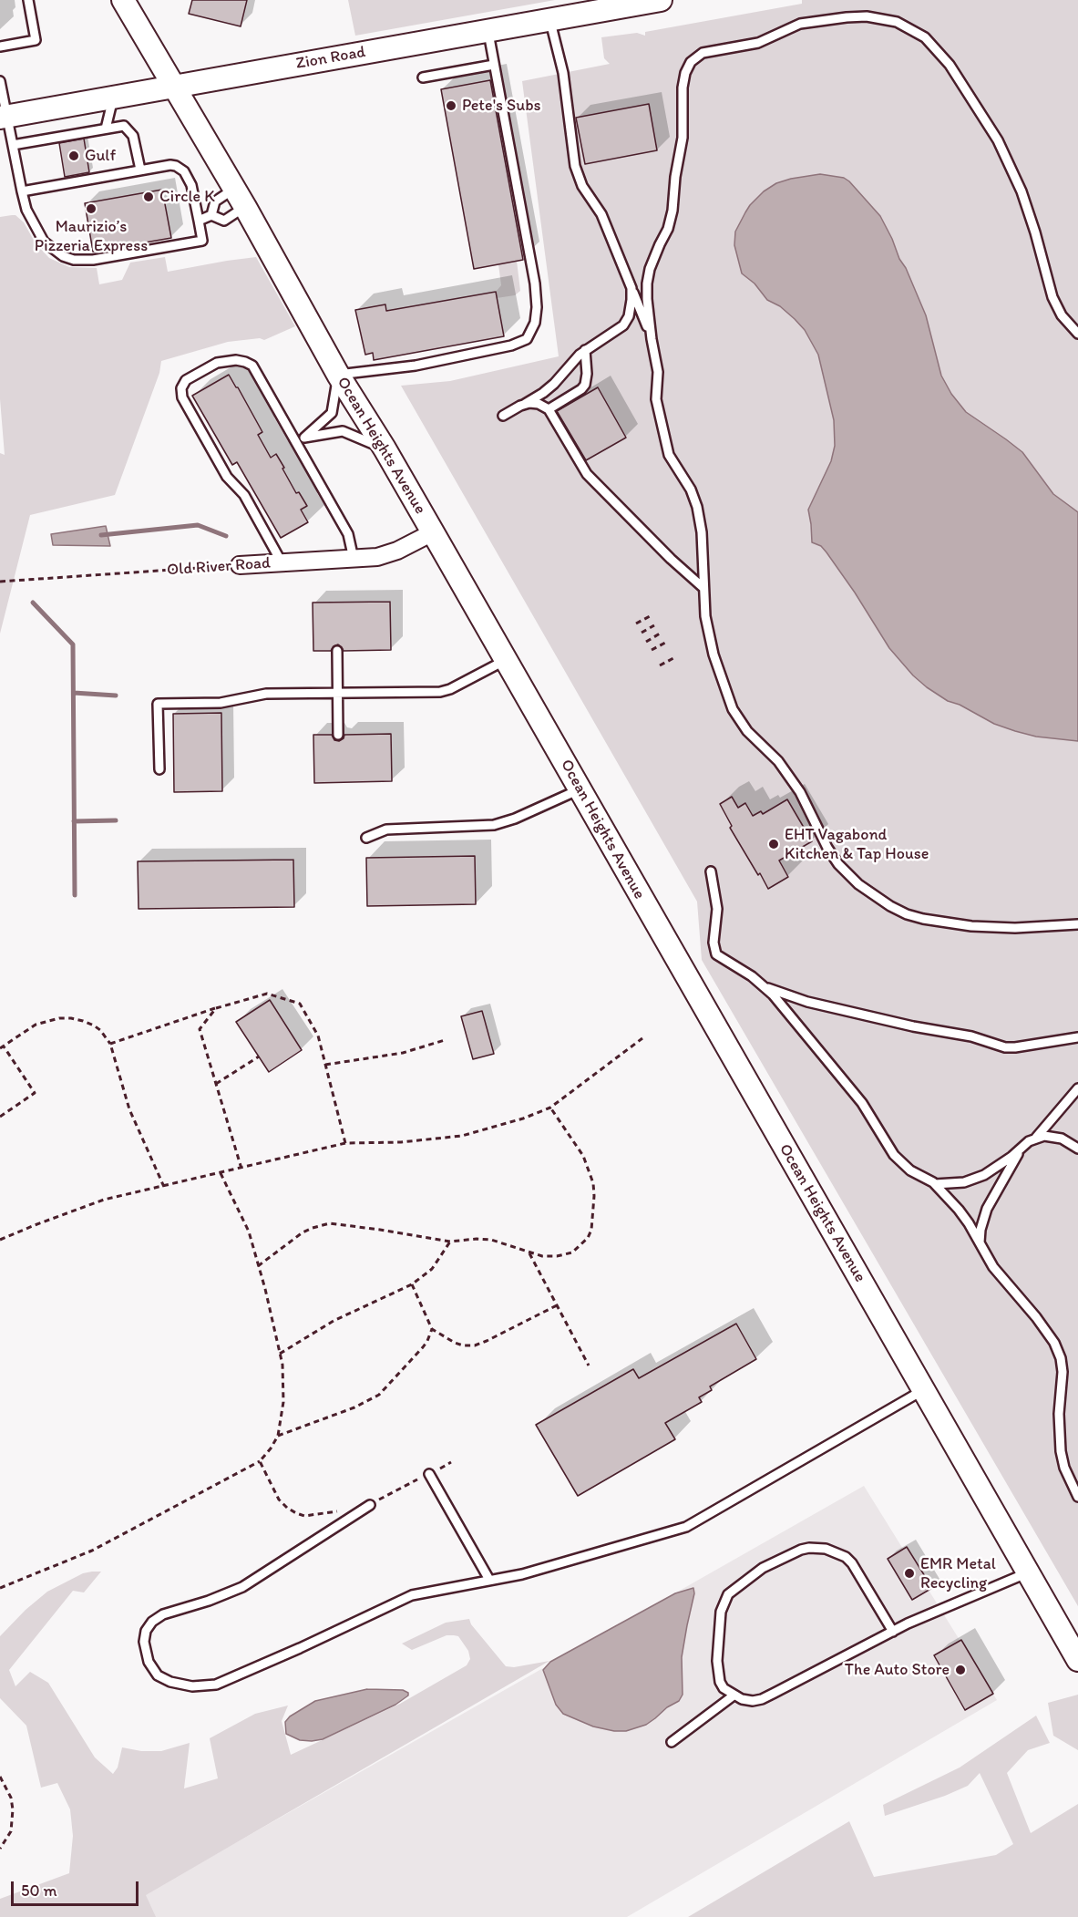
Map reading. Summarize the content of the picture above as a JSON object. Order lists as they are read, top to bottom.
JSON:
{
  "streets": {
    "main road": ["Zion Road", "Ocean Heights Avenue"],
    "street": ["Old River Road"]
  },
  "crossings": [
    ["Zion Road", "Ocean Heights Avenue"],
    ["Ocean Heights Avenue", "Old River Road"]
  ],
  "places": [
    "Pete's Subs",
    "Gulf",
    "Circle K",
    "Maurizio’s Pizzeria Express",
    "EHT Vagabond Kitchen & Tap House",
    "EMR Metal Recycling",
    "The Auto Store"
  ],
  "scale_bar": "50 m"
}
